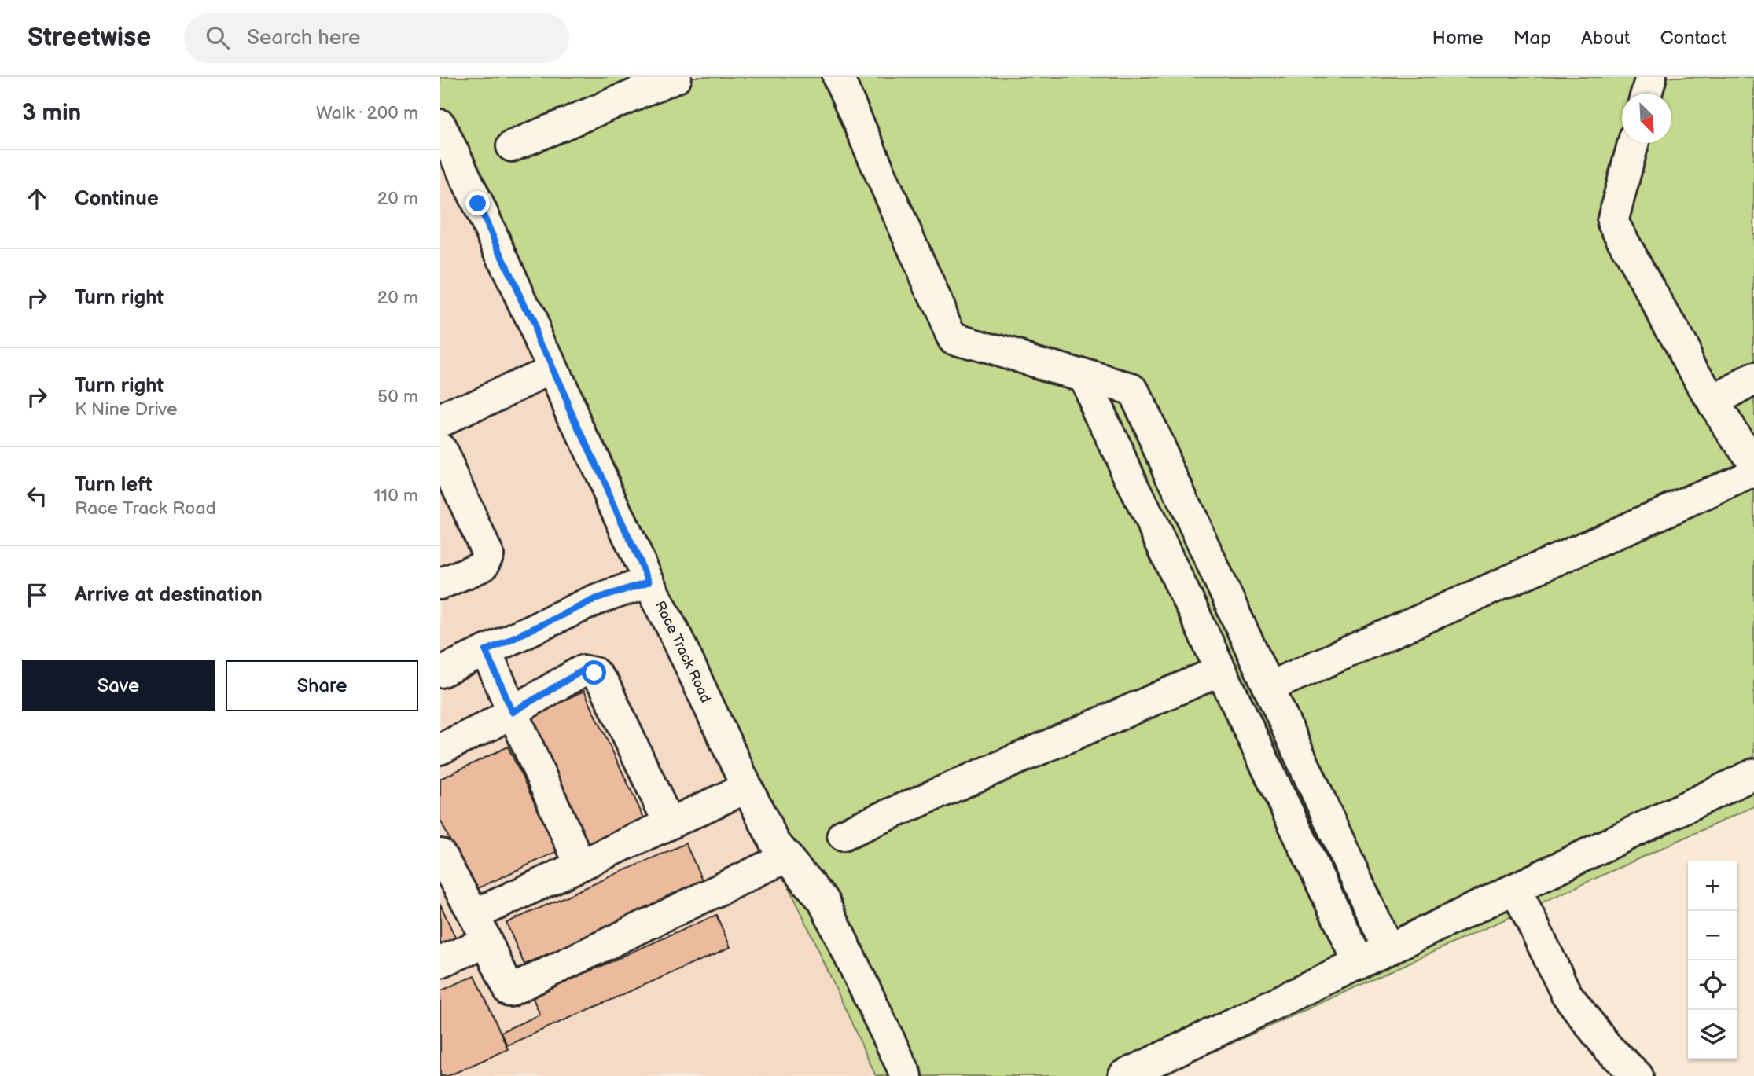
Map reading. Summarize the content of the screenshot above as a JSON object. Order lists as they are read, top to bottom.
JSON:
{
  "streets": {
    "street": ["Race Track Road"]
  },
  "north": "bottom right",
  "page": {
    "header": "Streetwise",
    "search": "Search here",
    "nav": [
      "Home",
      "Map",
      "About",
      "Contact"
    ],
    "heading": ["3 min", "Walk · 200 m"],
    "list": [
      ["Continue", "20 m"],
      ["Turn right", "20 m"],
      ["Turn right", "K Nine Drive", "50 m"],
      ["Turn left", "Race Track Road", "110 m"],
      "Arrive at destination"
    ],
    "buttons": ["Save", "Share"],
    "map_buttons": ["+", "−"]
  }
}
